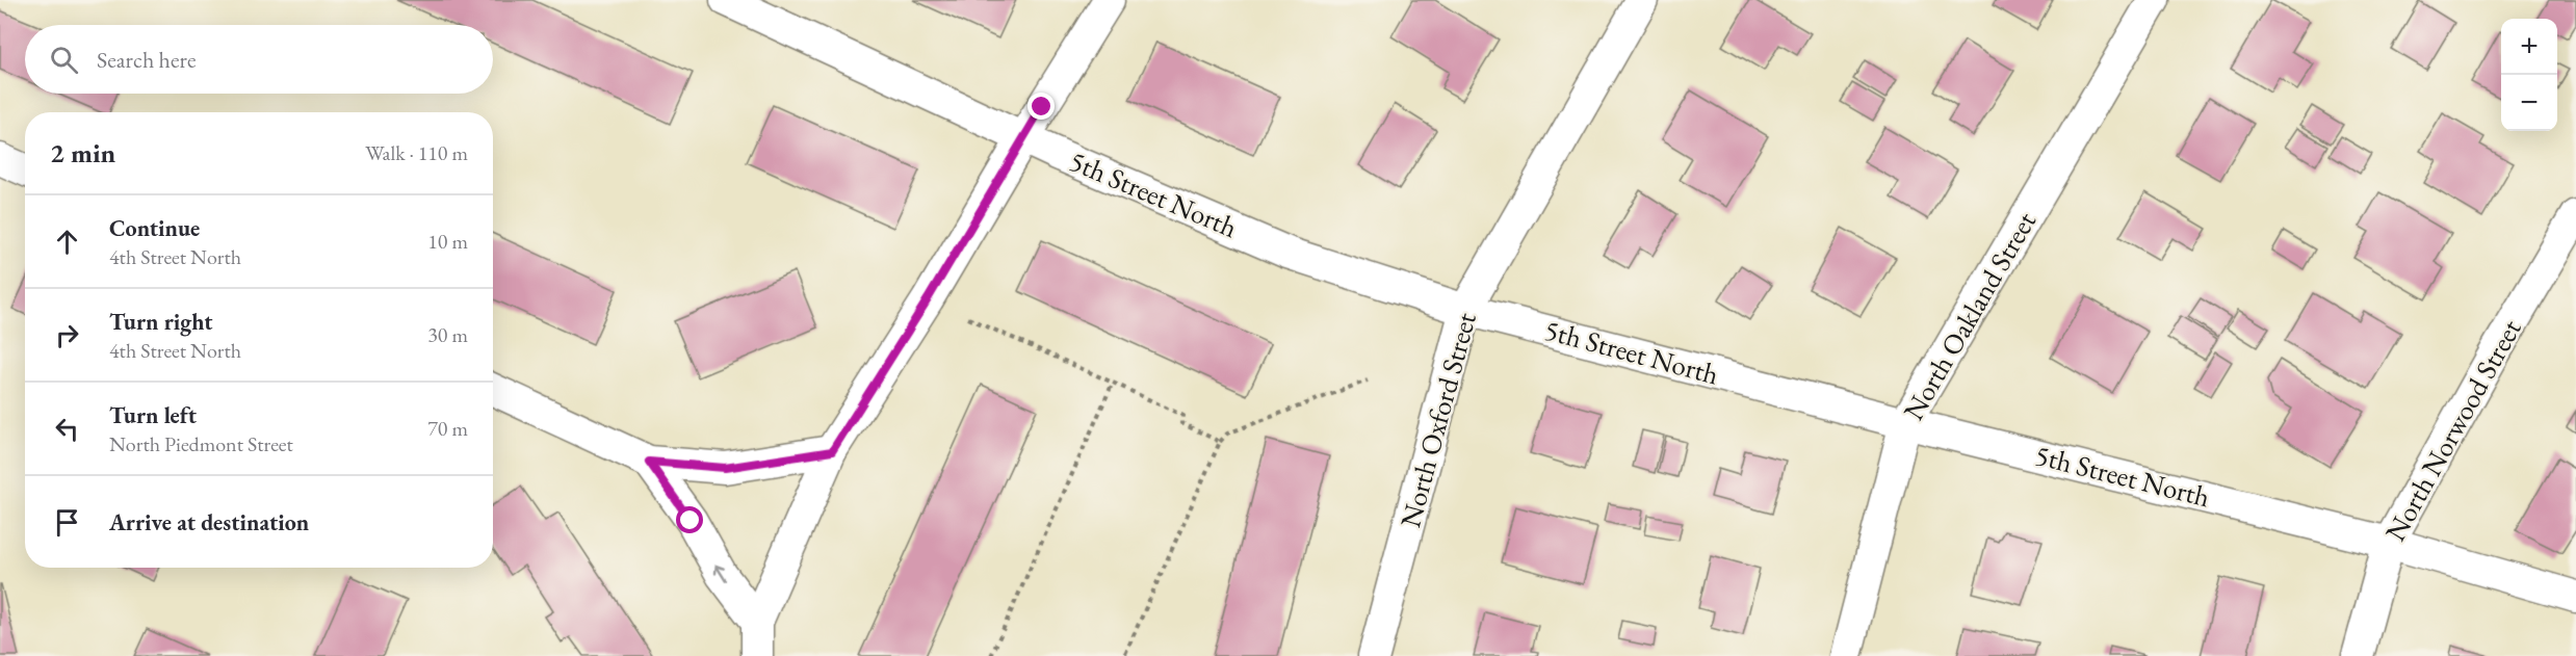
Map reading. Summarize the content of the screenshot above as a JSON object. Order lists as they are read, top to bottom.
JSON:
{
  "streets": {
    "street": [
      "5th Street North",
      "North Oakland Street",
      "North Oxford Street",
      "North Norwood Street"
    ]
  },
  "crossings": [
    ["5th Street North", "North Oakland Street"],
    ["5th Street North", "North Oxford Street"],
    ["5th Street North", "North Norwood Street"]
  ],
  "page": {
    "map_buttons": ["+", "−"],
    "search": "Search here",
    "heading": ["2 min", "Walk · 110 m"],
    "list": [
      ["Continue", "4th Street North", "10 m"],
      ["Turn right", "4th Street North", "30 m"],
      ["Turn left", "North Piedmont Street", "70 m"],
      "Arrive at destination"
    ]
  }
}
